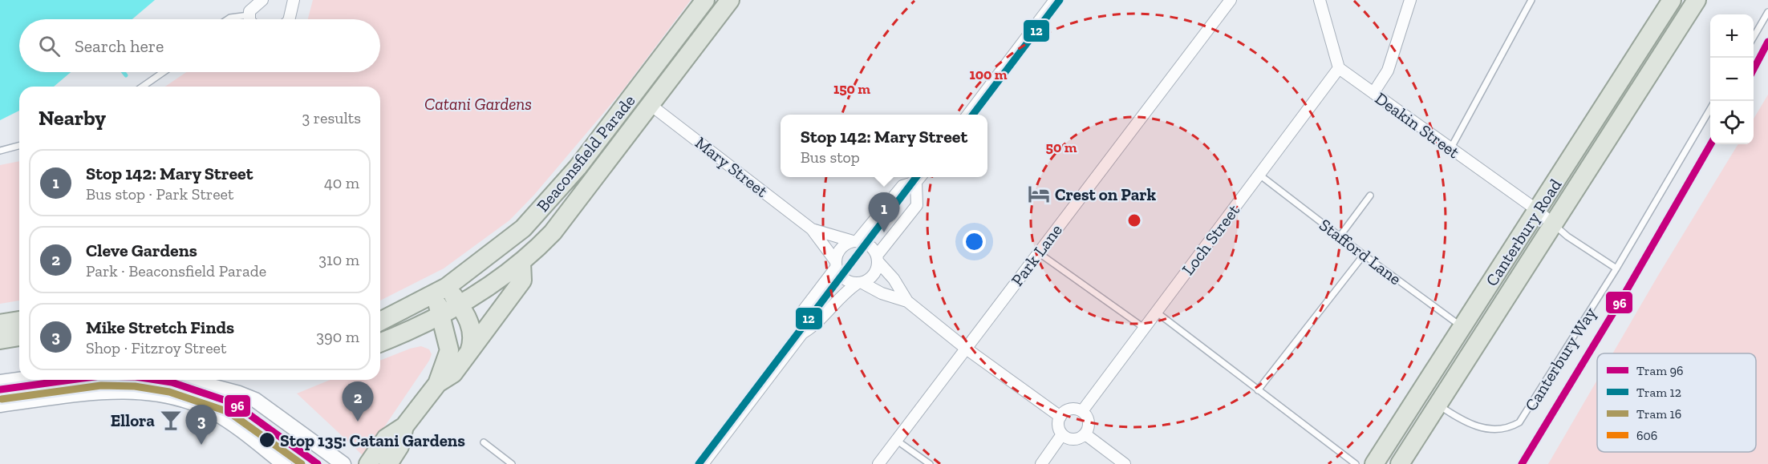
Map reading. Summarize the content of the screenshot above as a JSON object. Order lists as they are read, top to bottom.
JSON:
{
  "streets": {
    "main road": ["Beaconsfield Parade", "Canterbury Road"],
    "street": [
      "Deakin Street",
      "Mary Street",
      "Loch Street",
      "Park Lane"
    ],
    "lane": ["Stafford Lane", "Canterbury Way"]
  },
  "crossings": [
    ["Deakin Street", "Canterbury Road"],
    ["Deakin Street", "Loch Street"],
    ["Beaconsfield Parade", "Mary Street"],
    ["Canterbury Road", "Stafford Lane"],
    ["Canterbury Road", "Canterbury Way"],
    ["Loch Street", "Stafford Lane"]
  ],
  "parks": ["Catani Gardens"],
  "places": {
    "hotel": ["Crest on Park"],
    "bar": ["Ellora"],
    "other": ["Stop 135: Catani Gardens"]
  },
  "lines": ["tram line 12", "tram line 96", "tram line 16"],
  "legend": [
    "Tram 96",
    "Tram 12",
    "Tram 16",
    "606"
  ],
  "page": {
    "map_buttons": ["+", "−"],
    "search": "Search here",
    "heading": ["Nearby", "3 results"],
    "popup": ["Stop 142: Mary Street", "Bus stop"],
    "list": [
      {
        "mark": "1",
        "name": "Stop 142: Mary Street",
        "note": "Bus stop · Park Street",
        "value": "40 m"
      },
      {
        "mark": "2",
        "name": "Cleve Gardens",
        "note": "Park · Beaconsfield Parade",
        "value": "310 m"
      },
      {
        "mark": "3",
        "name": "Mike Stretch Finds",
        "note": "Shop · Fitzroy Street",
        "value": "390 m"
      }
    ],
    "pins": ["1", "2", "3"]
  },
  "rings": ["100 m", "150 m", "50 m"]
}
